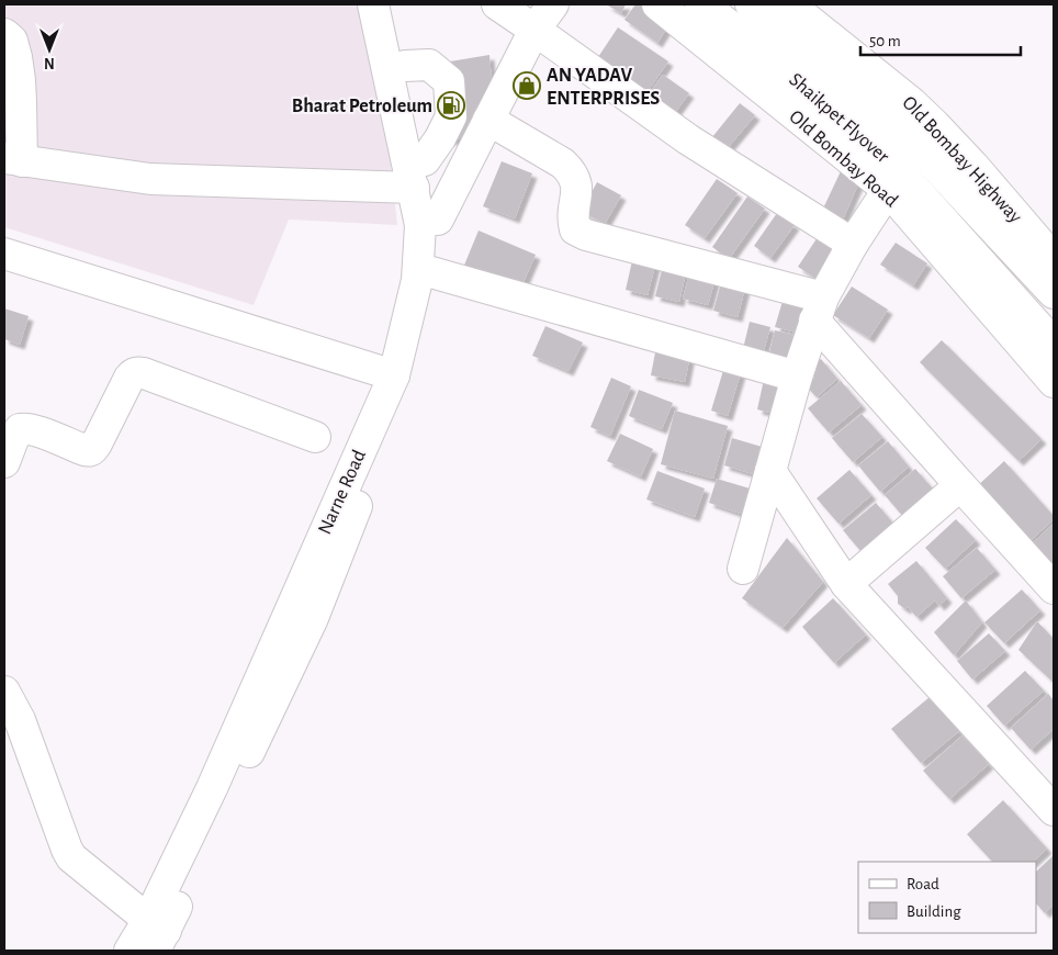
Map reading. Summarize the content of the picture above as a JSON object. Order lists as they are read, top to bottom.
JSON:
{
  "streets": {
    "main road": [
      "Shaikpet Flyover",
      "Old Bombay Road",
      "Old Bombay Highway",
      "Narne Road"
    ]
  },
  "places": {
    "shop": ["AN YADAV ENTERPRISES"],
    "fuel station": ["Bharat Petroleum"]
  },
  "legend": ["Road", "Building"],
  "scale_bar": "50 m",
  "north": "bottom"
}
